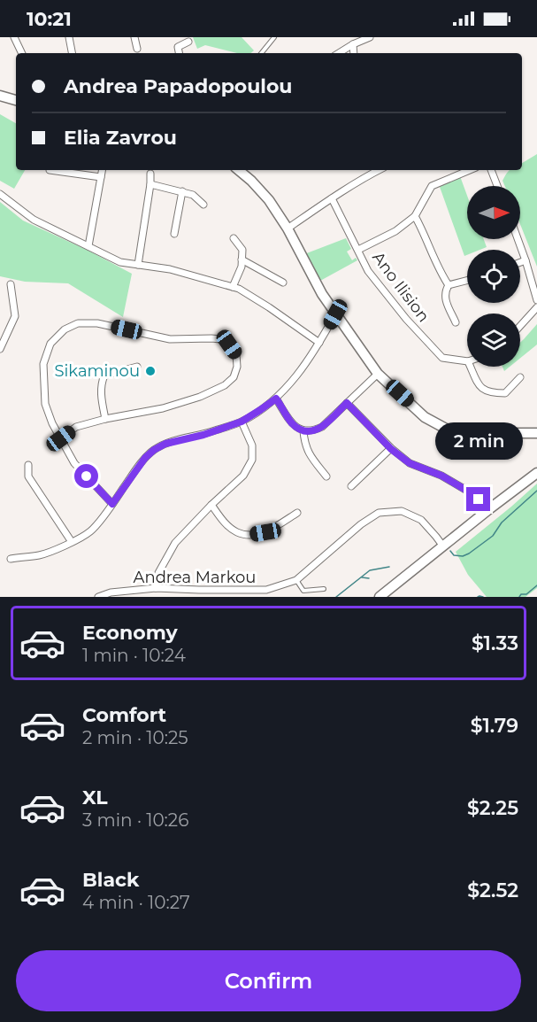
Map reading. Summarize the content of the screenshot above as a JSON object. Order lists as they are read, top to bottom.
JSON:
{
  "streets": {
    "street": ["Ano Ilision", "Andrea Markou"]
  },
  "places": ["Sikaminou"],
  "north": "right",
  "page": {
    "status": "10:21",
    "banner": ["Andrea Papadopoulou", "Elia Zavrou"],
    "bubble": "2 min",
    "list": [
      {
        "name": "Economy",
        "note": "1 min · 10:24",
        "value": "$1.33"
      },
      {
        "name": "Comfort",
        "note": "2 min · 10:25",
        "value": "$1.79"
      },
      {
        "name": "XL",
        "note": "3 min · 10:26",
        "value": "$2.25"
      },
      {
        "name": "Black",
        "note": "4 min · 10:27",
        "value": "$2.52"
      }
    ],
    "buttons": "Confirm"
  }
}
